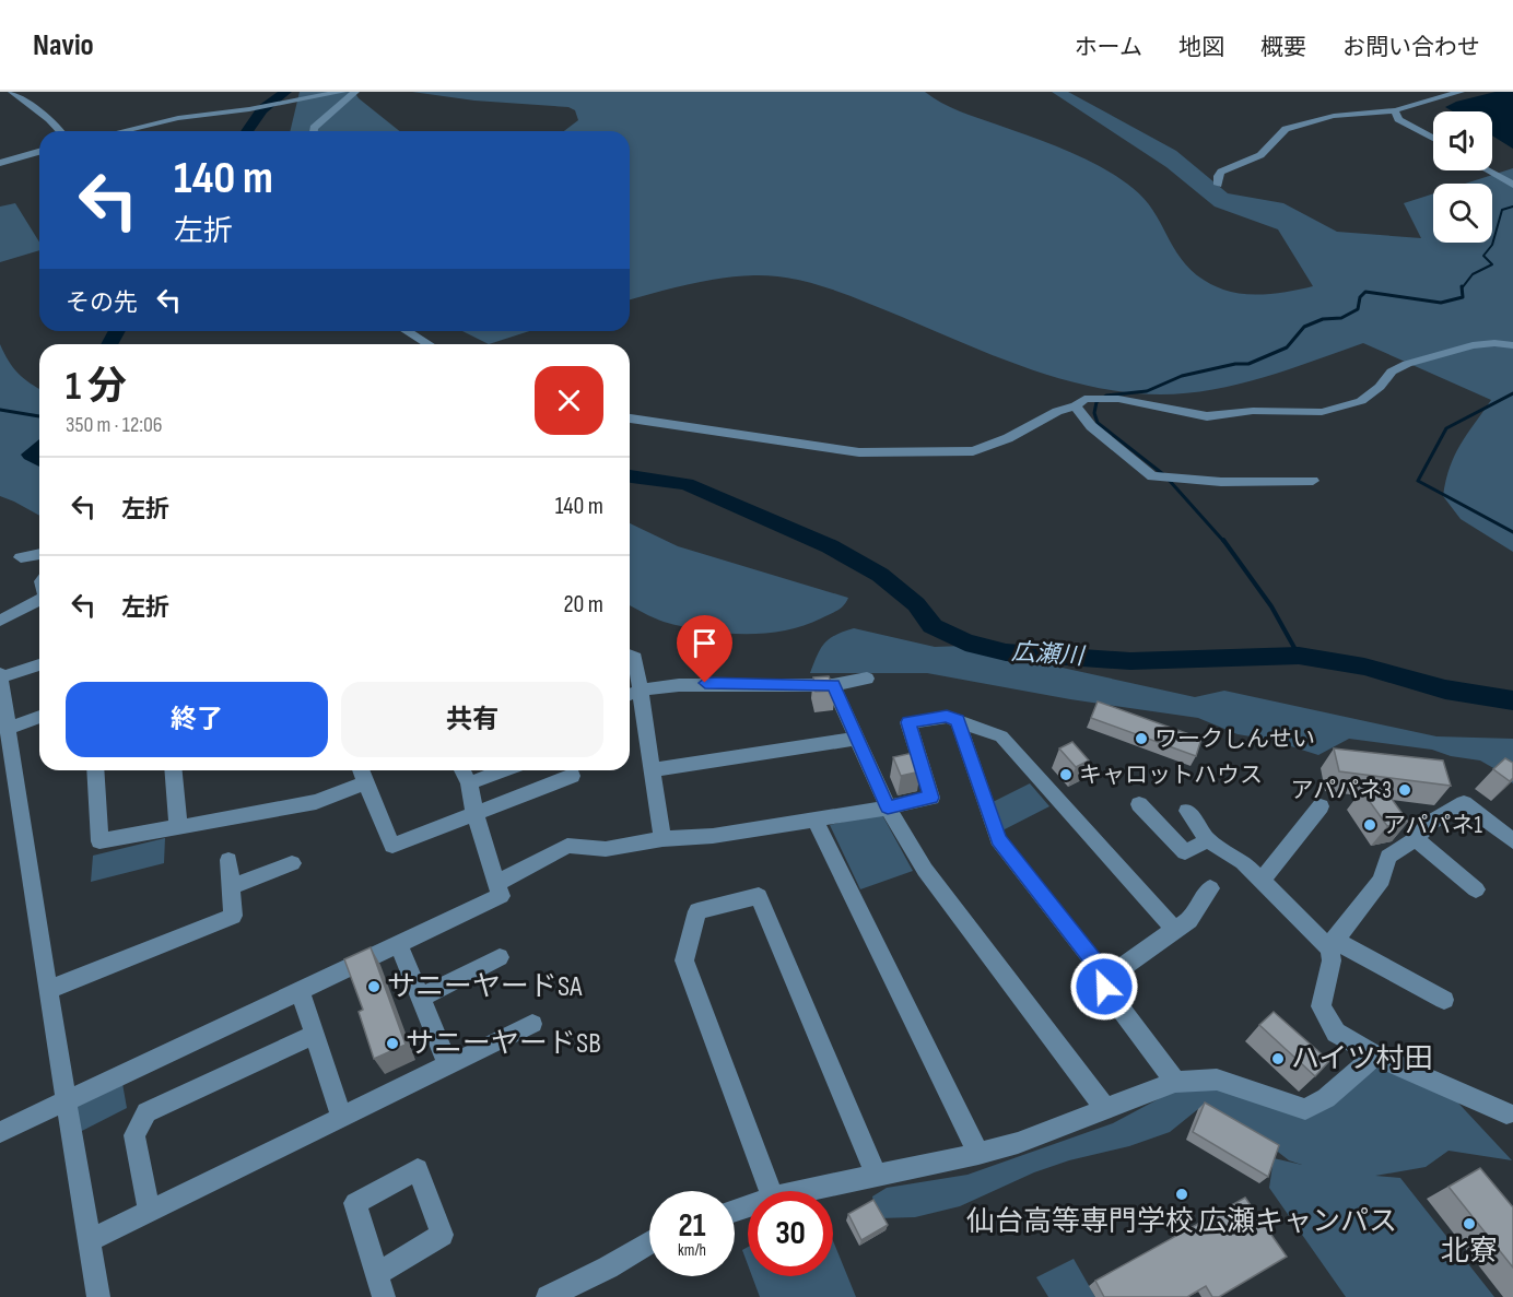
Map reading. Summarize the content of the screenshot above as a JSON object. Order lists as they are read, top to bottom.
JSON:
{
  "water": ["広瀬川"],
  "places": [
    "ワークしんせい",
    "キャロットハウス",
    "アパパネ3",
    "アパパネ1",
    "サニーヤードSA",
    "サニーヤードSB",
    "ハイツ村田",
    "仙台高等専門学校 広瀬キャンパス",
    "北寮"
  ],
  "page": {
    "header": "Navio",
    "nav": [
      "ホーム",
      "地図",
      "概要",
      "お問い合わせ"
    ],
    "turn": ["140 m", "左折"],
    "then": "その先",
    "heading": ["1 分", "350 m · 12:06"],
    "list": [
      {
        "name": "左折",
        "value": "140 m"
      },
      {
        "name": "左折",
        "value": "20 m"
      }
    ],
    "buttons": ["終了", "共有"],
    "speed": "21 km/h",
    "limit": "30"
  }
}
